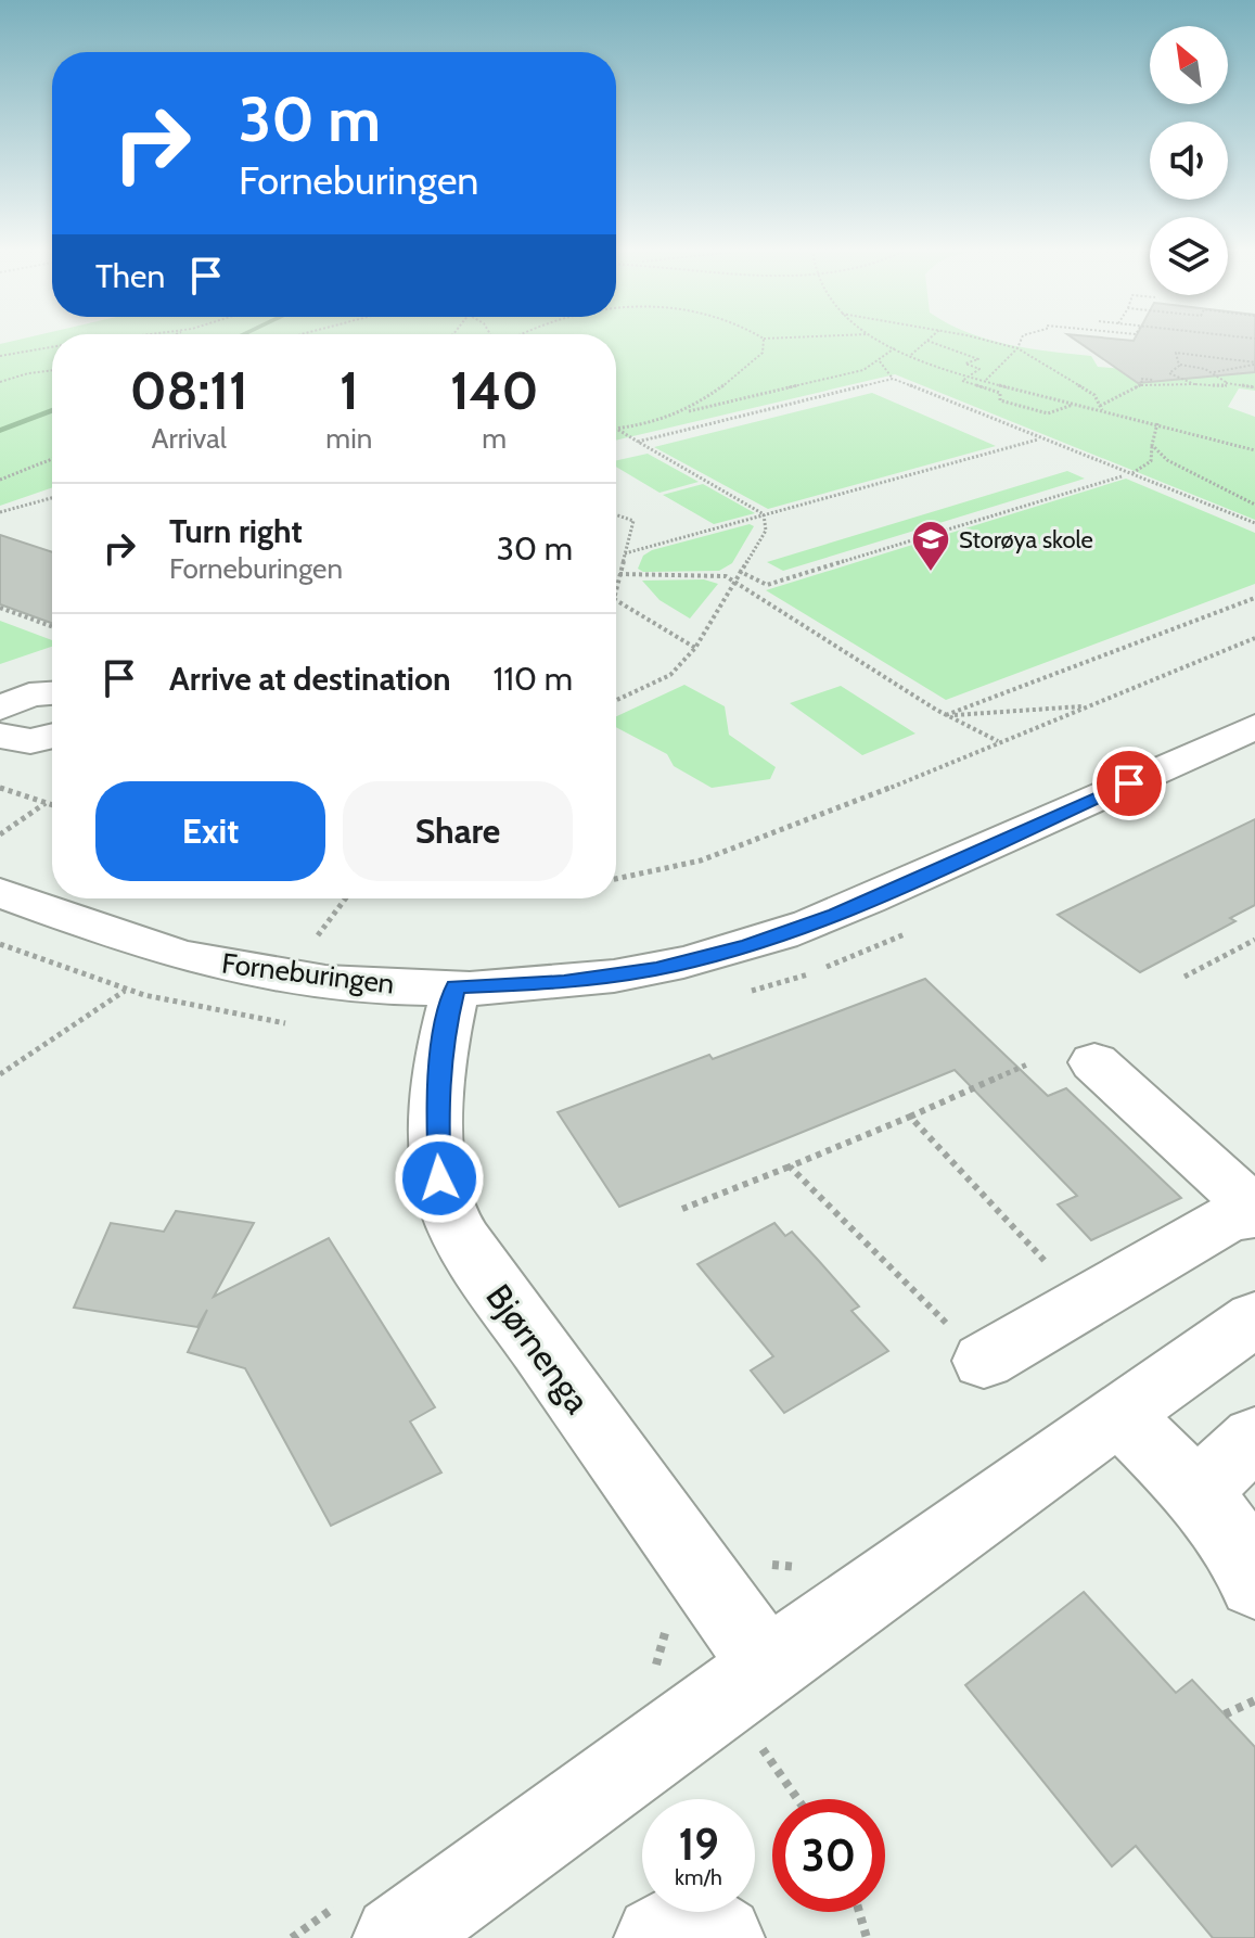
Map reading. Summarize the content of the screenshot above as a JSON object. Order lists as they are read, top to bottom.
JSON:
{
  "streets": {
    "street": ["Forneburingen", "Bjørnenga"]
  },
  "crossings": [
    ["Forneburingen", "Bjørnenga"]
  ],
  "places": {
    "school or university": ["Storøya skole"]
  },
  "north": "top left",
  "page": {
    "turn": ["30 m", "Forneburingen"],
    "then": "Then",
    "eta": [
      "08:11",
      "Arrival",
      "1",
      "min",
      "140",
      "m"
    ],
    "list": [
      {
        "name": "Turn right",
        "note": "Forneburingen",
        "value": "30 m"
      },
      {
        "name": "Arrive at destination",
        "value": "110 m"
      }
    ],
    "buttons": ["Exit", "Share"],
    "speed": "19 km/h",
    "limit": "30"
  }
}
